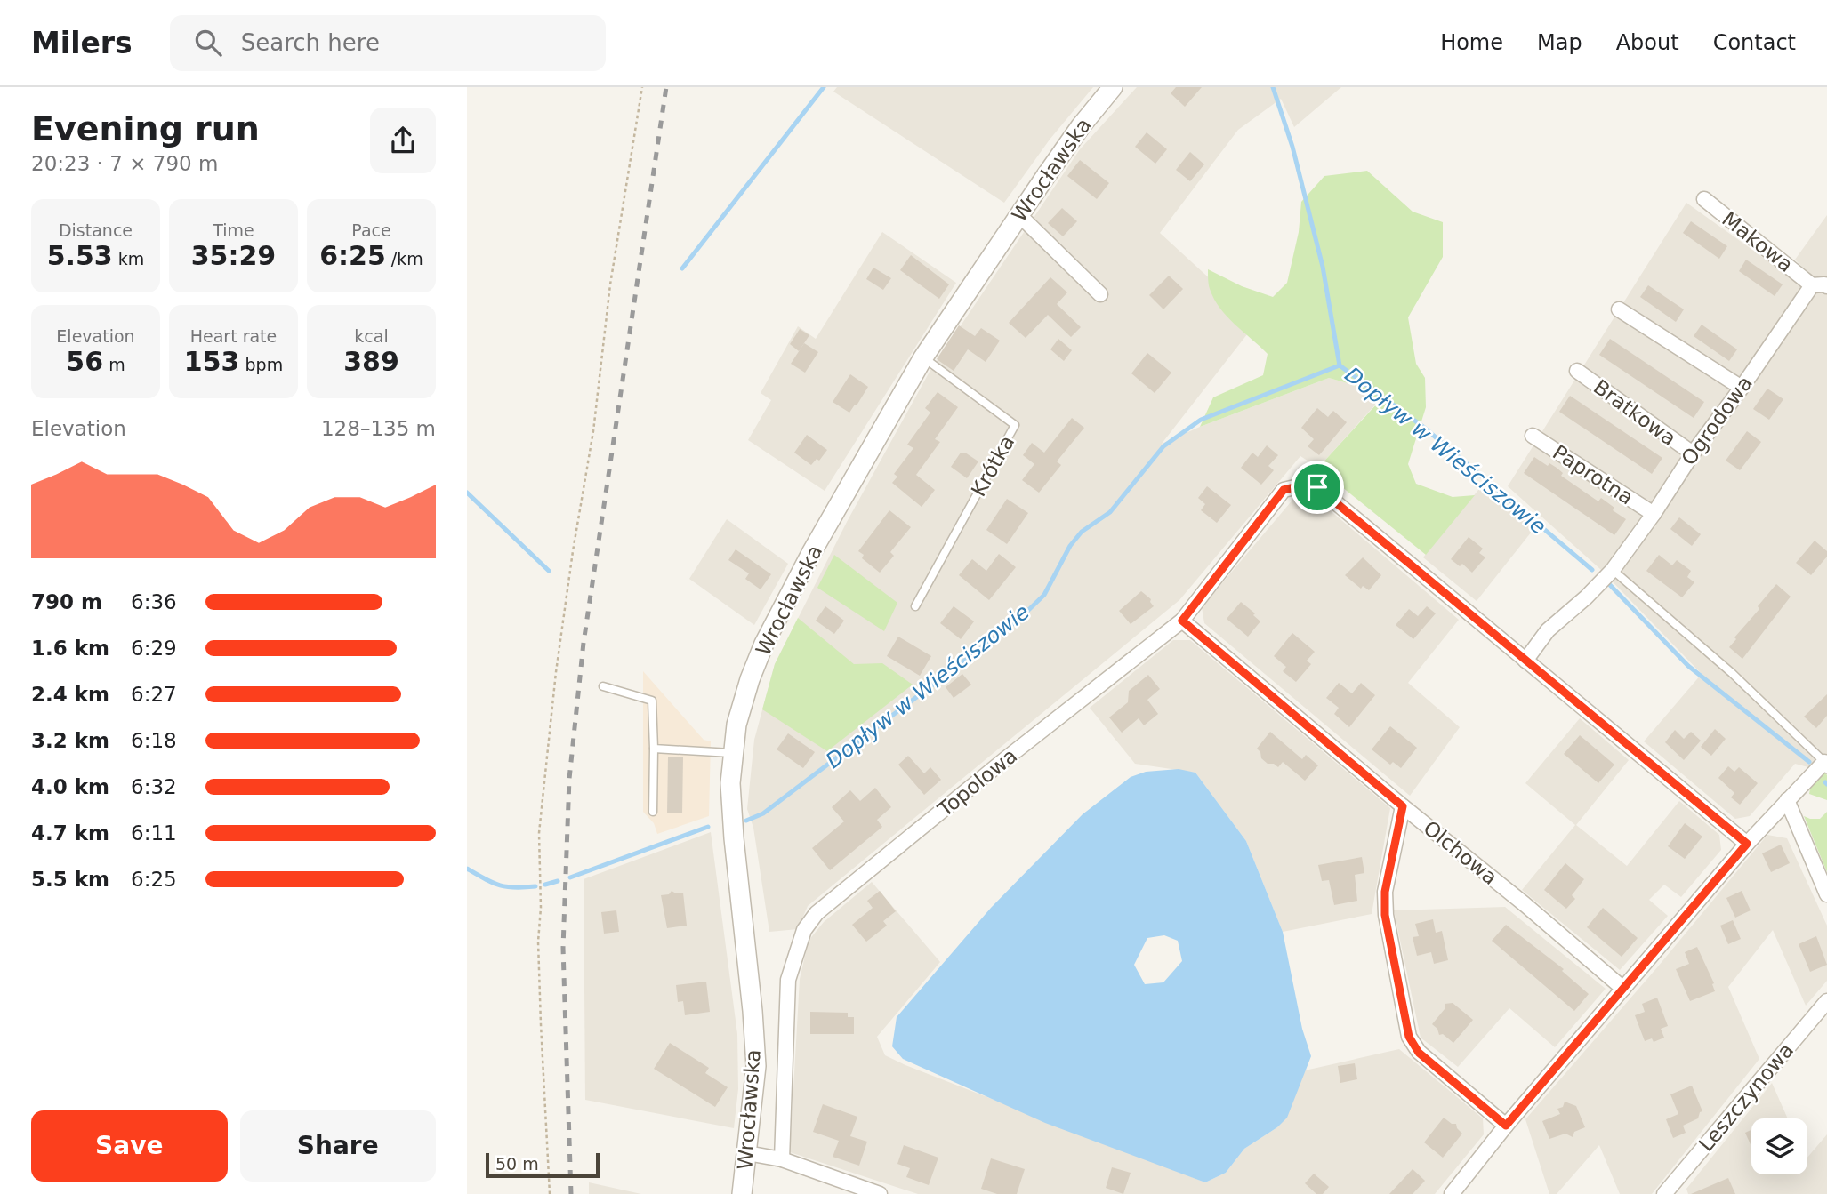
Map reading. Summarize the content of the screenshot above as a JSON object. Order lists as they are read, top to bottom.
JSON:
{
  "streets": {
    "street": [
      "Wrocławska",
      "Makowa",
      "Bratkowa",
      "Ogrodowa",
      "Paprotna",
      "Topolowa",
      "Olchowa",
      "Leszczynowa"
    ],
    "lane": ["Krótka"]
  },
  "crossings": [
    ["Wrocławska", "Krótka"],
    ["Makowa", "Ogrodowa"],
    ["Bratkowa", "Ogrodowa"],
    ["Ogrodowa", "Paprotna"],
    ["Ogrodowa", "Topolowa"],
    ["Topolowa", "Olchowa"]
  ],
  "water": ["Dopływ w Wieściszowie"],
  "scale_bar": "50 m",
  "page": {
    "header": "Milers",
    "search": "Search here",
    "nav": [
      "Home",
      "Map",
      "About",
      "Contact"
    ],
    "heading": ["Evening run", "20:23 · 7 × 790 m"],
    "stats": [
      ["Distance", "5.53 km"],
      ["Time", "35:29"],
      ["Pace", "6:25 /km"],
      ["Elevation", "56 m"],
      ["Heart rate", "153 bpm"],
      ["kcal", "389"]
    ],
    "chart": ["Elevation", "128–135 m"],
    "list": [
      {
        "name": "790 m",
        "note": "6:36"
      },
      {
        "name": "1.6 km",
        "note": "6:29"
      },
      {
        "name": "2.4 km",
        "note": "6:27"
      },
      {
        "name": "3.2 km",
        "note": "6:18"
      },
      {
        "name": "4.0 km",
        "note": "6:32"
      },
      {
        "name": "4.7 km",
        "note": "6:11"
      },
      {
        "name": "5.5 km",
        "note": "6:25"
      }
    ],
    "buttons": ["Save", "Share"],
    "scale": "50 m"
  }
}
